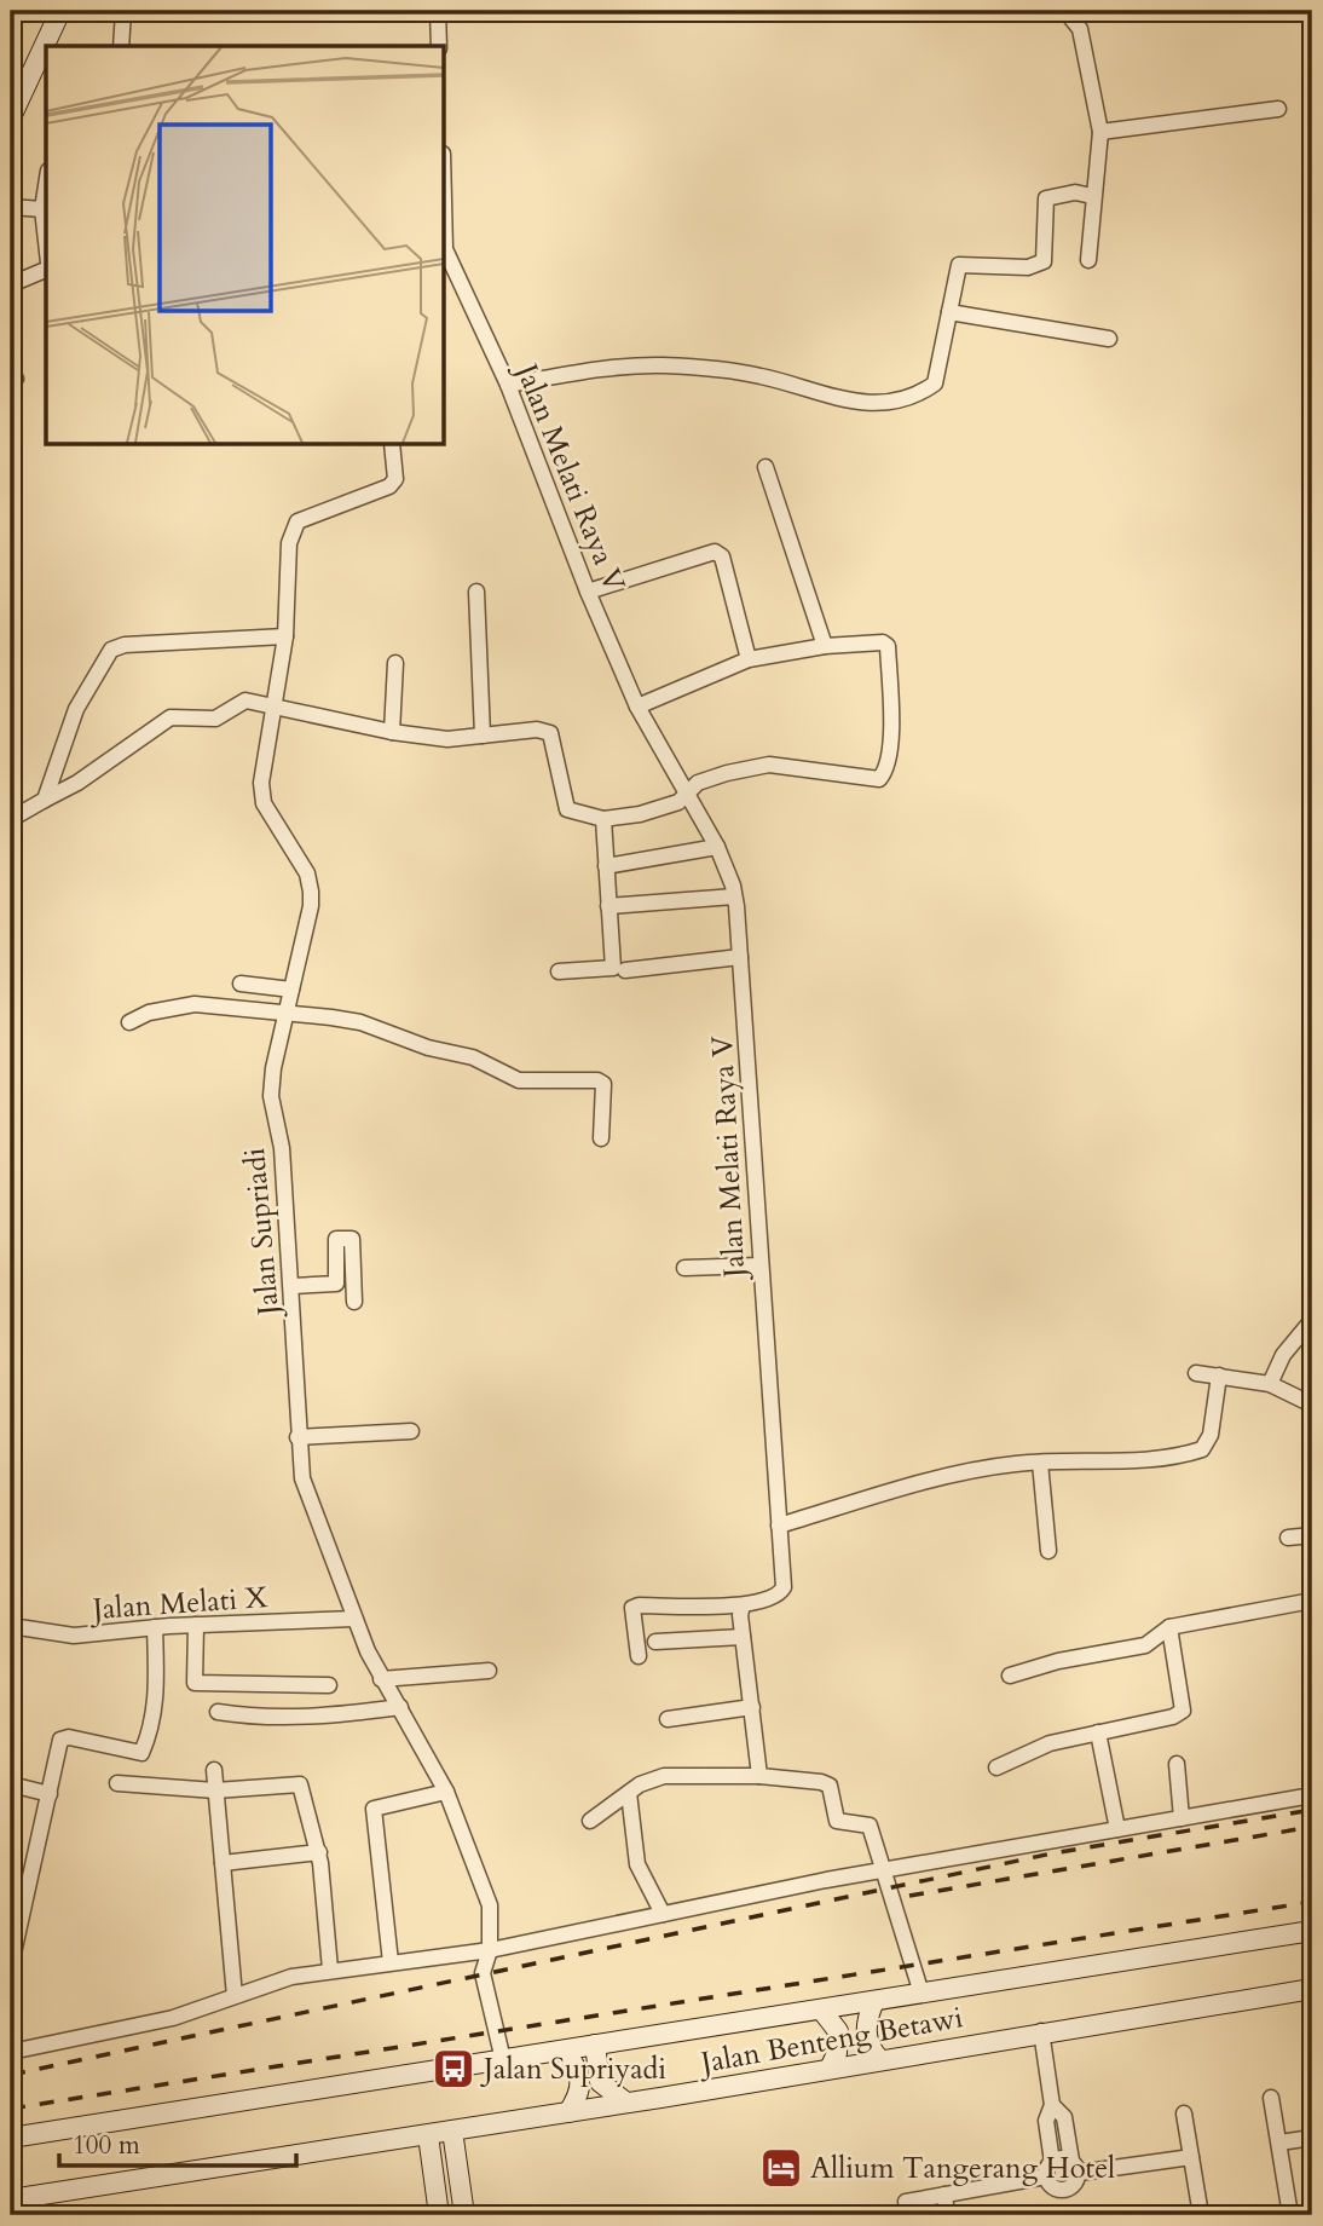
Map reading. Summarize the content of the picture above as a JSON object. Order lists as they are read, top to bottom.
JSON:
{
  "streets": {
    "main road": ["Jalan Benteng Betawi"],
    "street": ["Jalan Melati Raya V", "Jalan Supriadi", "Jalan Melati X"]
  },
  "crossings": [
    ["Jalan Supriadi", "Jalan Melati X"],
    ["Jalan Supriadi", "Jalan Benteng Betawi"]
  ],
  "places": {
    "bus stop": ["Jalan Supriyadi"],
    "hotel": ["Allium Tangerang Hotel"]
  },
  "scale_bar": "100 m"
}
